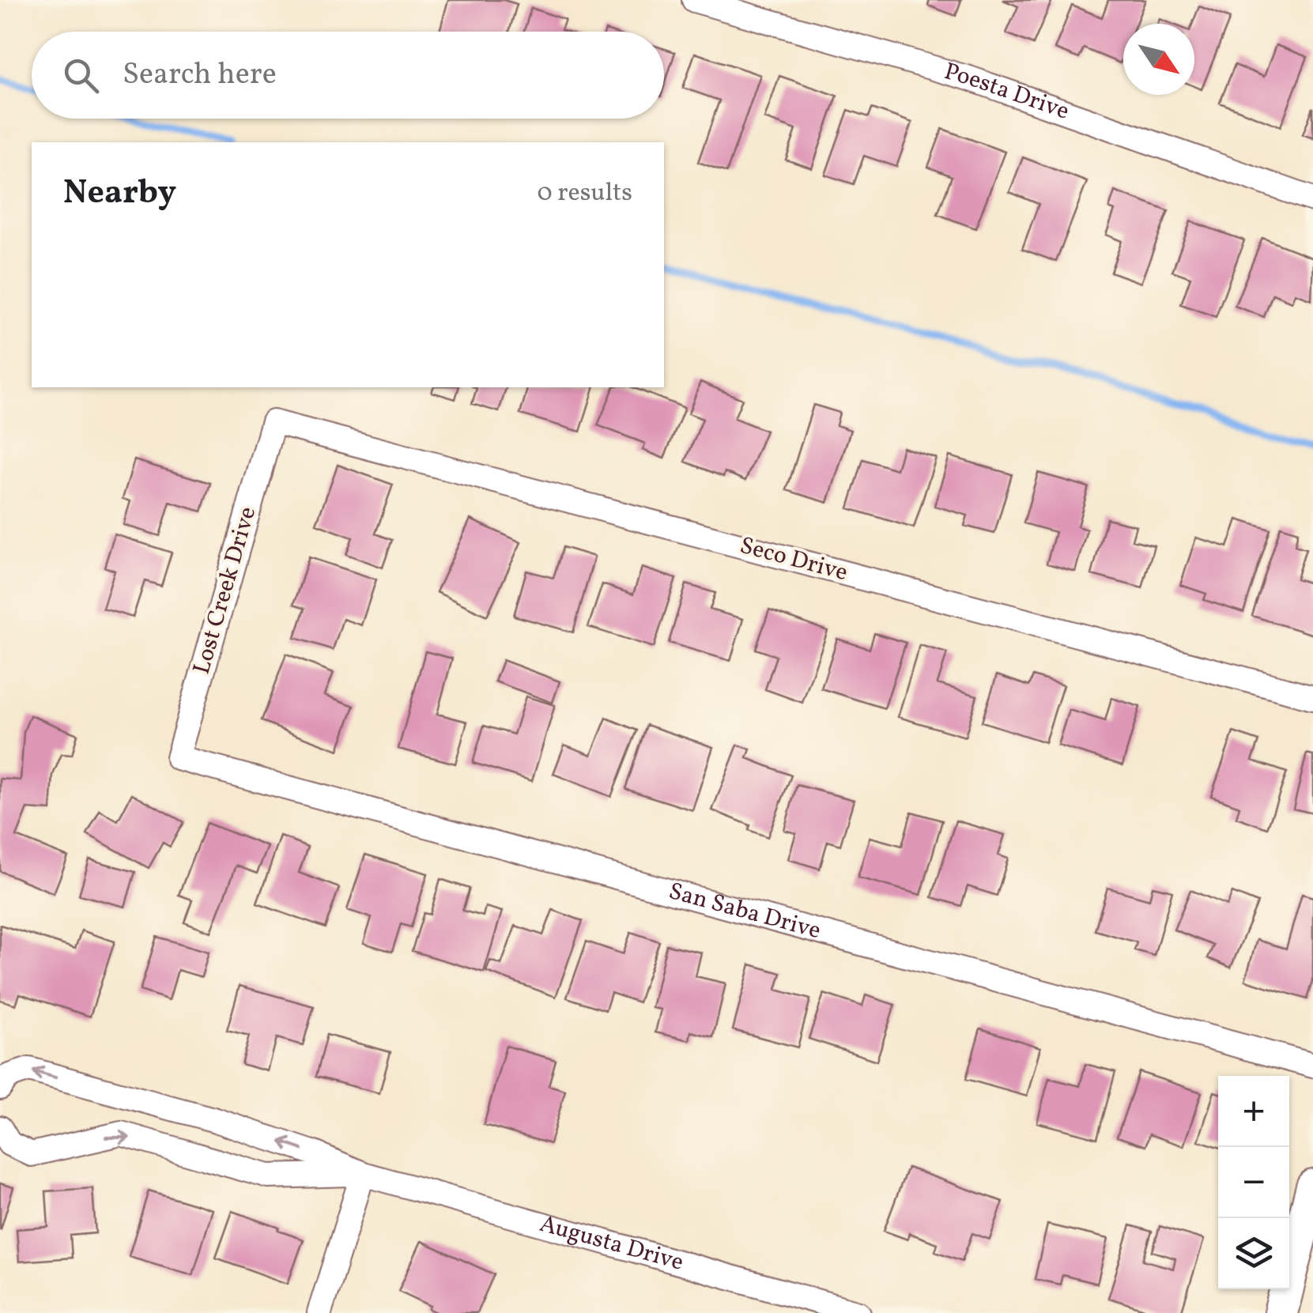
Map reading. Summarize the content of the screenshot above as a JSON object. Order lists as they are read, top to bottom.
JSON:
{
  "streets": {
    "street": [
      "Poesta Drive",
      "Seco Drive",
      "Lost Creek Drive",
      "San Saba Drive",
      "Augusta Drive"
    ]
  },
  "crossings": [
    ["Seco Drive", "Lost Creek Drive"],
    ["Lost Creek Drive", "San Saba Drive"]
  ],
  "north": "bottom right",
  "page": {
    "search": "Search here",
    "heading": ["Nearby", "0 results"],
    "map_buttons": ["+", "−"]
  }
}
